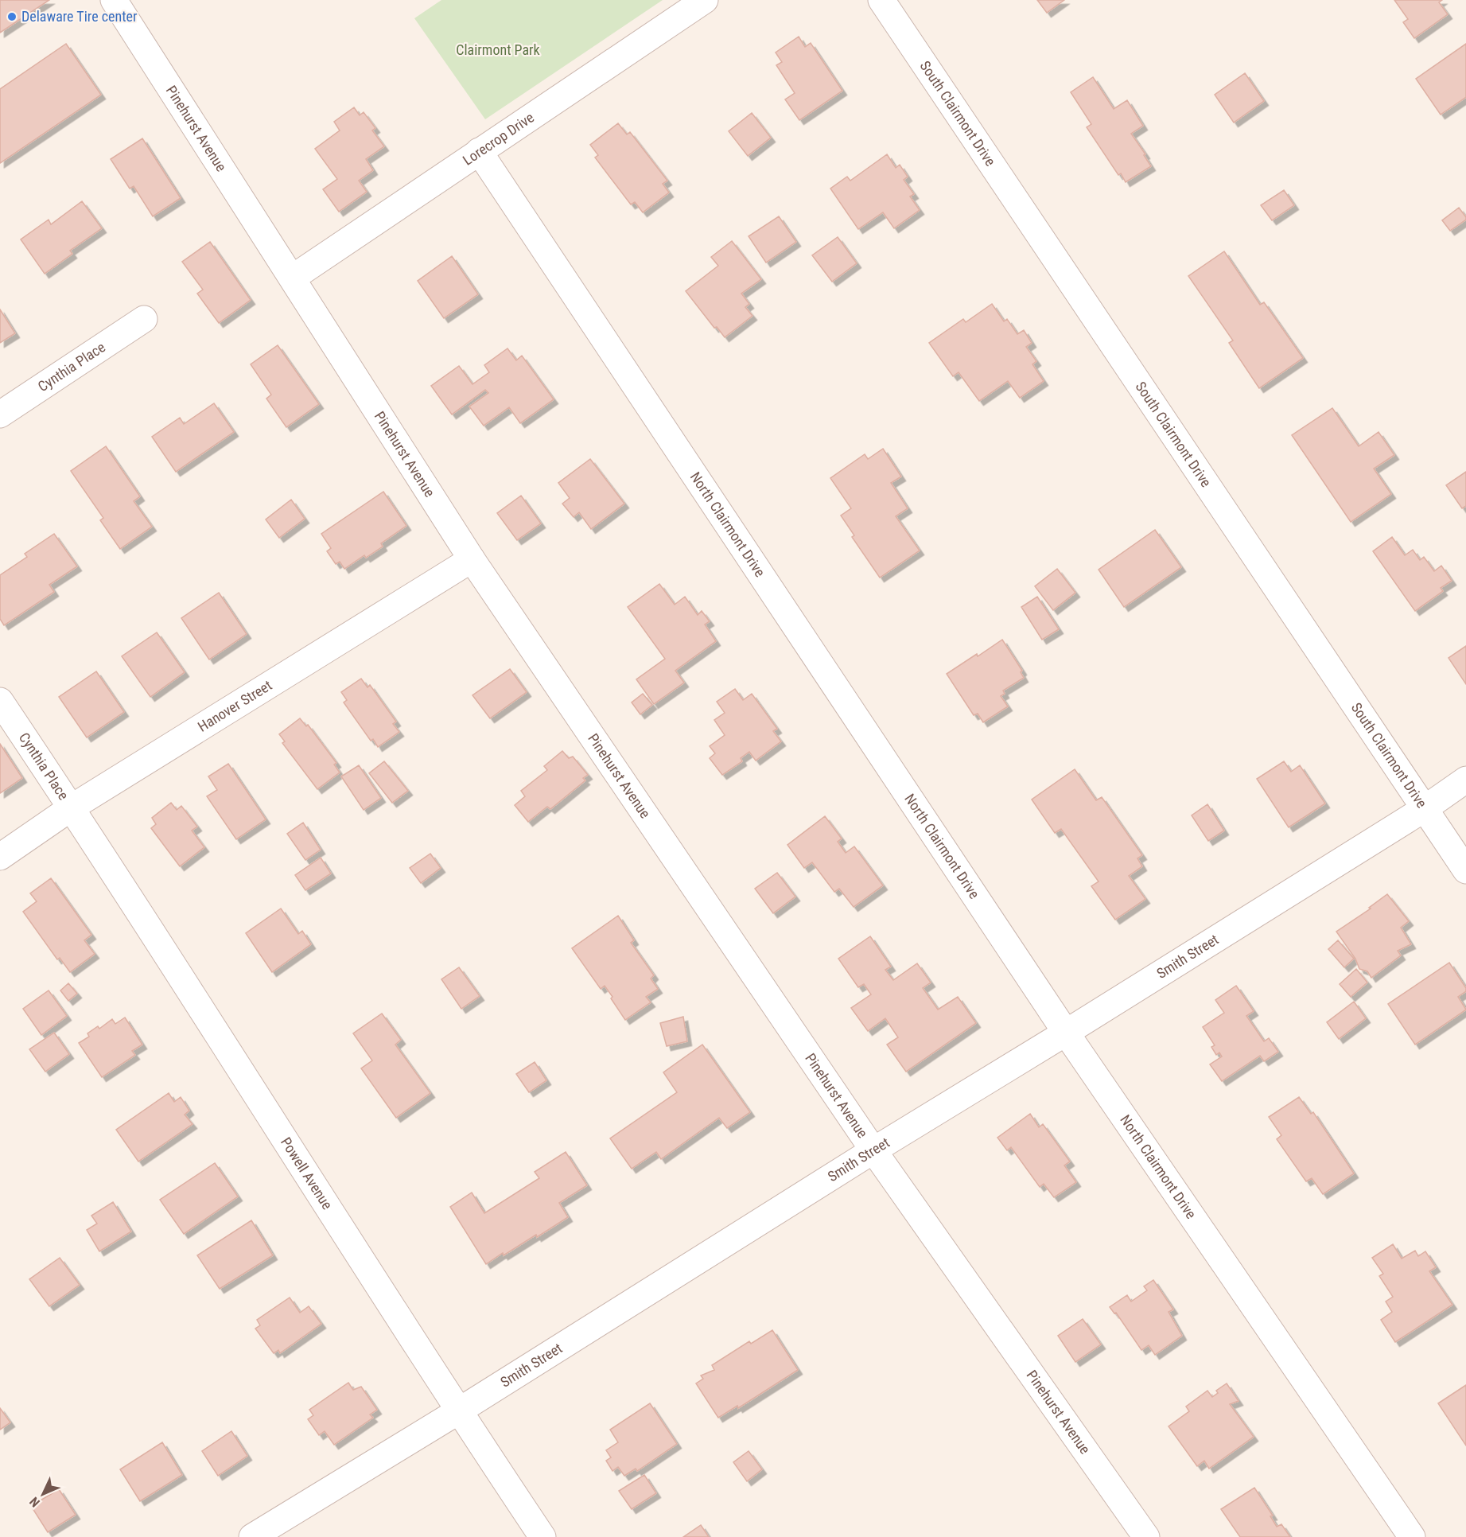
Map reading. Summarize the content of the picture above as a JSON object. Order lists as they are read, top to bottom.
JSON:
{
  "streets": {
    "street": [
      "South Clairmont Drive",
      "Pinehurst Avenue",
      "Lorecrop Drive",
      "Cynthia Place",
      "North Clairmont Drive",
      "Hanover Street",
      "Smith Street",
      "Powell Avenue"
    ]
  },
  "crossings": [
    ["South Clairmont Drive", "Smith Street"],
    ["Pinehurst Avenue", "Lorecrop Drive"],
    ["Pinehurst Avenue", "Hanover Street"],
    ["Pinehurst Avenue", "Smith Street"],
    ["Lorecrop Drive", "North Clairmont Drive"],
    ["Cynthia Place", "Hanover Street"],
    ["Cynthia Place", "Powell Avenue"],
    ["North Clairmont Drive", "Smith Street"],
    ["Hanover Street", "Powell Avenue"],
    ["Smith Street", "Powell Avenue"]
  ],
  "parks": ["Clairmont Park"],
  "places": ["Delaware Tire center"],
  "north": "bottom left"
}
